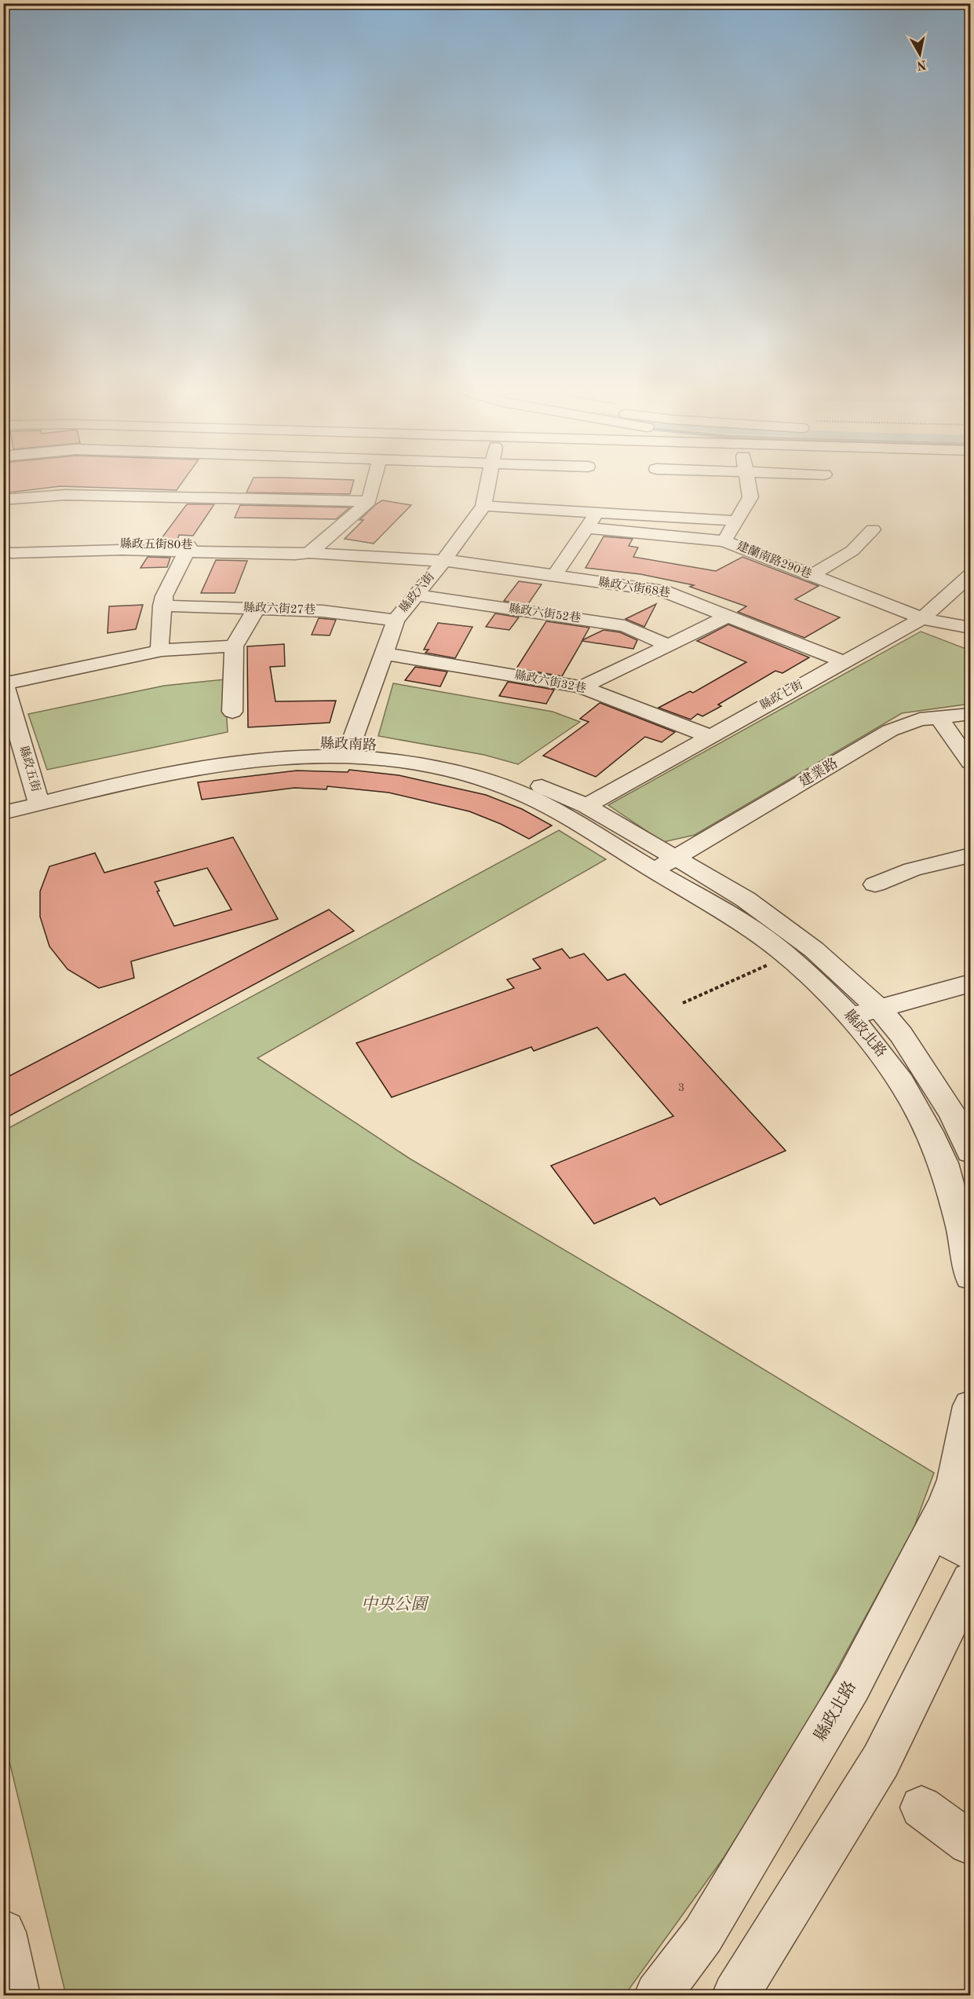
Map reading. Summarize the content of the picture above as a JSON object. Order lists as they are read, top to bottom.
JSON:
{
  "streets": {
    "street": [
      "縣政五街80巷",
      "建蘭南路290巷",
      "縣政六街68巷",
      "縣政六街",
      "縣政六街27巷",
      "縣政六街52巷",
      "縣政六街32巷",
      "縣政七街",
      "縣政南路",
      "縣政五街",
      "建業路",
      "縣政北路"
    ]
  },
  "crossings": [
    ["縣政五街80巷", "縣政六街68巷"],
    ["縣政五街80巷", "縣政六街"],
    ["建蘭南路290巷", "縣政七街"],
    ["縣政六街68巷", "縣政六街"],
    ["縣政六街68巷", "縣政七街"],
    ["縣政六街", "縣政六街27巷"],
    ["縣政六街", "縣政六街52巷"],
    ["縣政六街", "縣政六街32巷"],
    ["縣政六街", "縣政南路"],
    ["縣政六街32巷", "縣政七街"],
    ["縣政七街", "縣政南路"],
    ["縣政南路", "縣政五街"],
    ["縣政南路", "建業路"],
    ["縣政南路", "縣政北路"],
    ["建業路", "縣政北路"]
  ],
  "parks": ["中央公園"],
  "house_numbers": ["3"],
  "north": "bottom"
}
